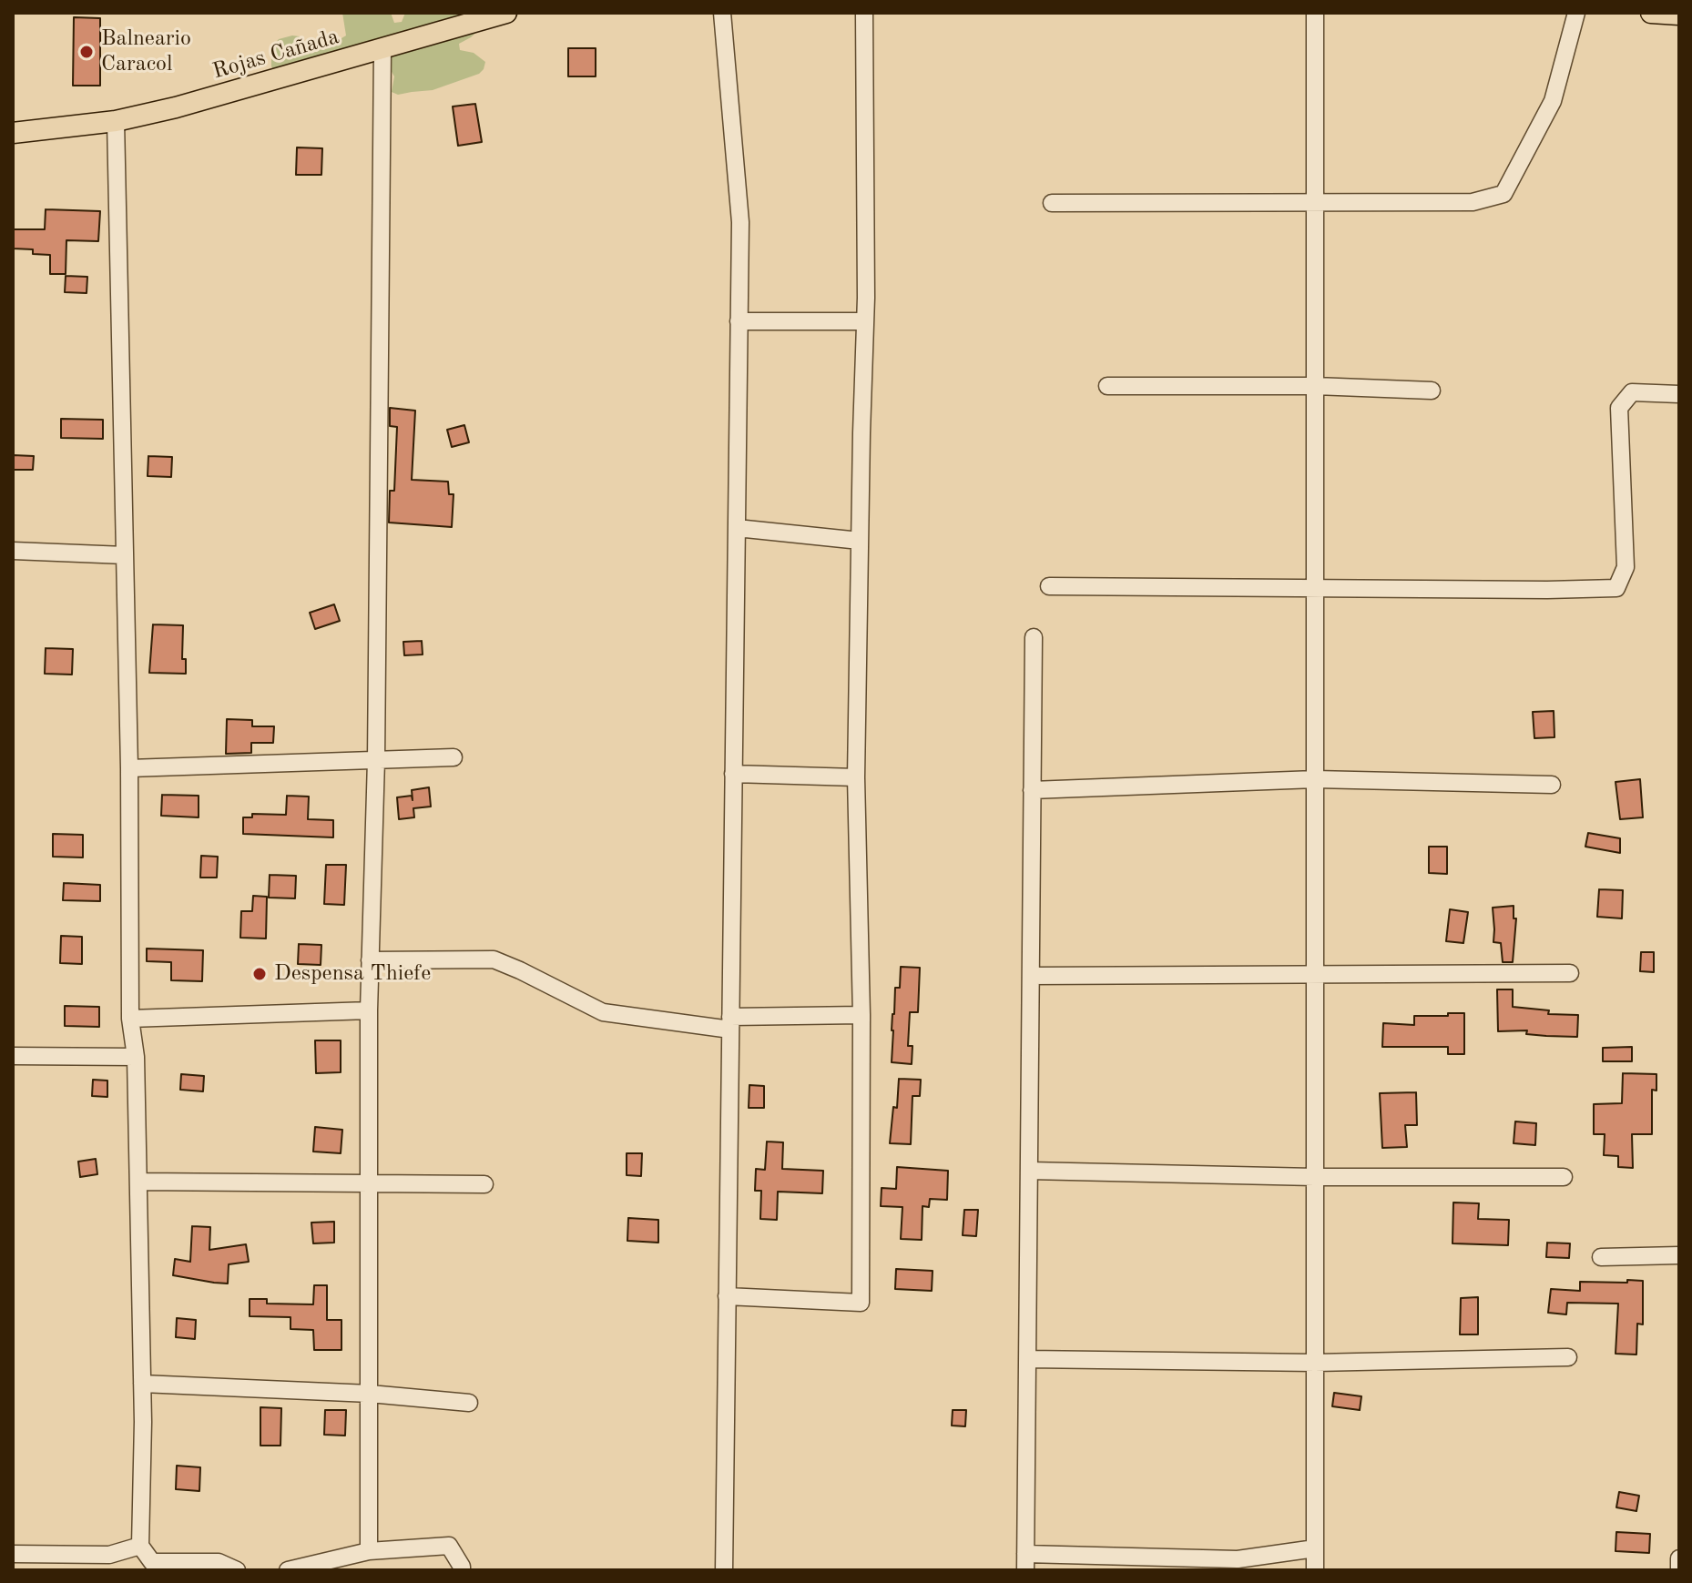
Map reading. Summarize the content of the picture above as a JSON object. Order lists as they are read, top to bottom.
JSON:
{
  "streets": {
    "main road": ["Rojas Cañada"]
  },
  "places": ["Balneario Caracol", "Despensa Thiefe"]
}
